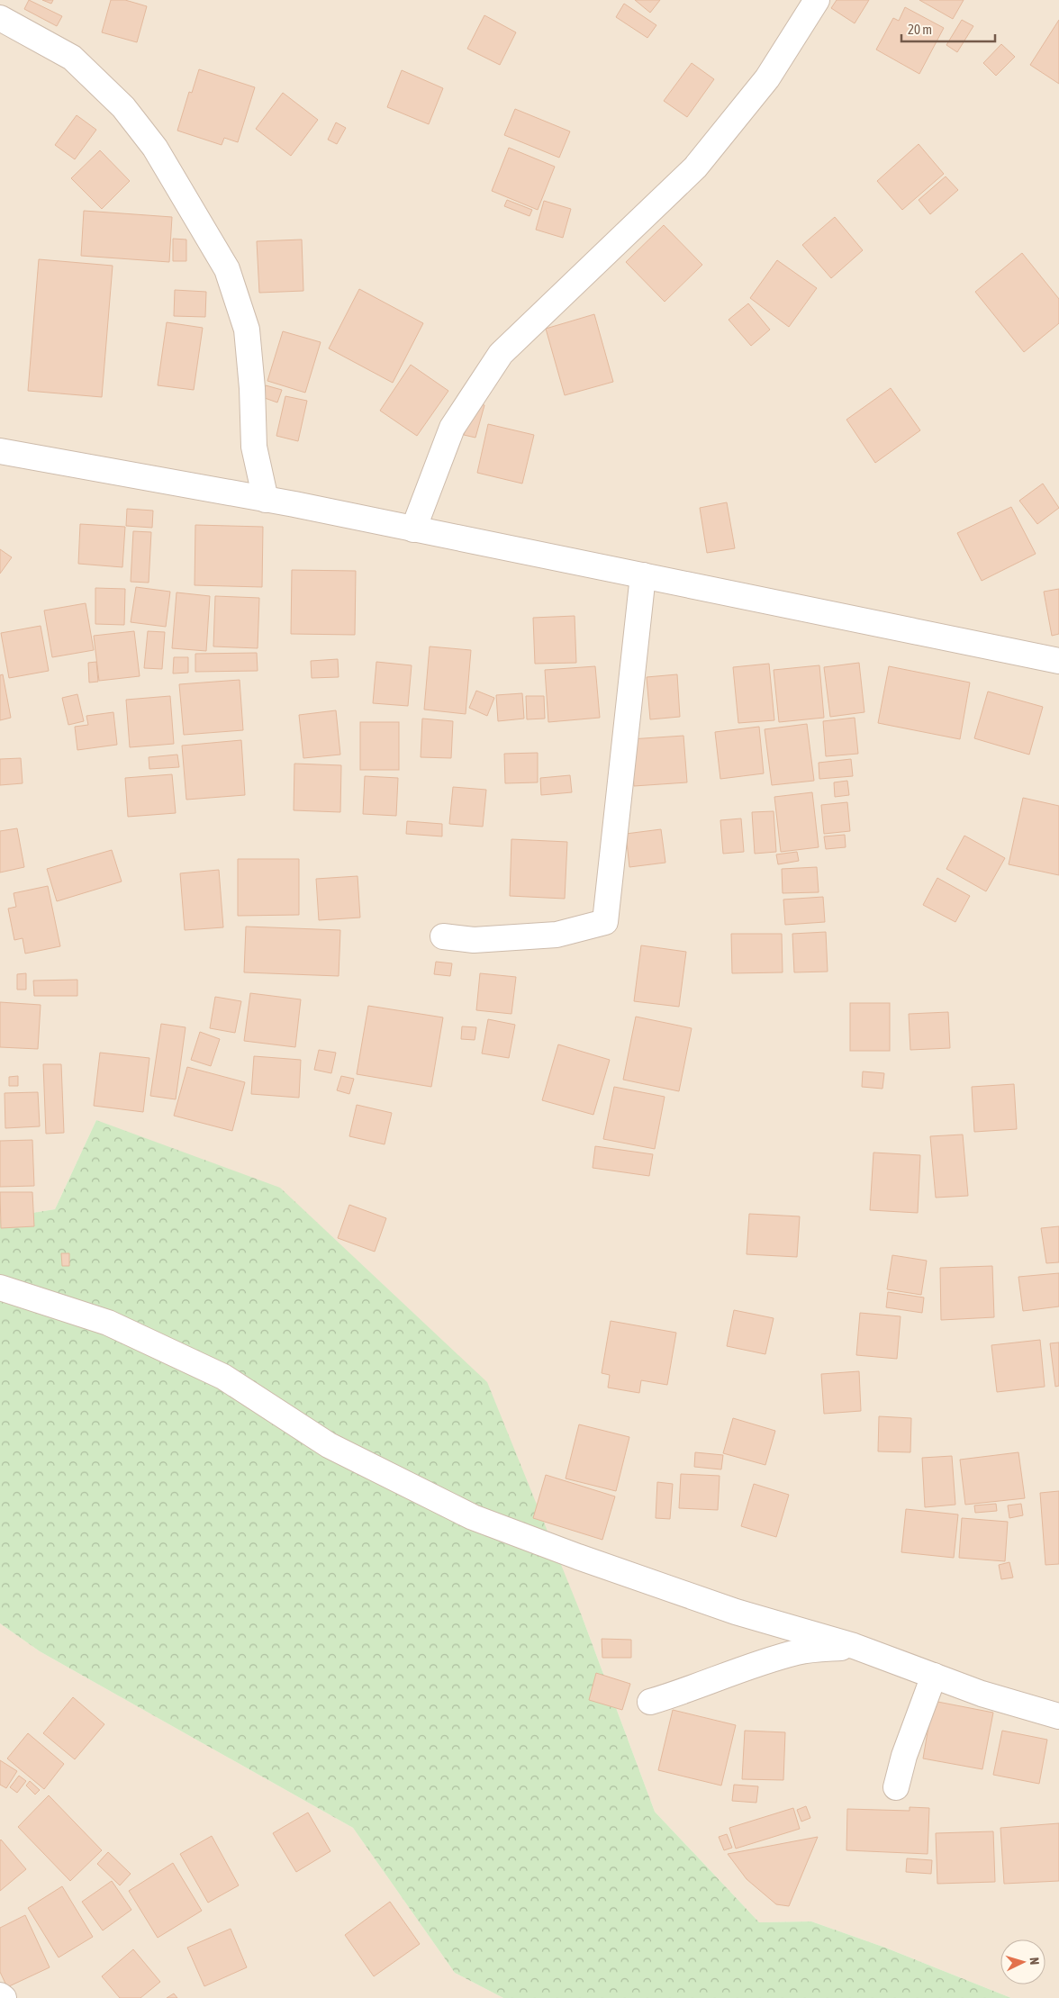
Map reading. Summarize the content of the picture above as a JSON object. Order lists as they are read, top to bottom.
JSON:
{
  "scale_bar": "20 m",
  "north": "right"
}
